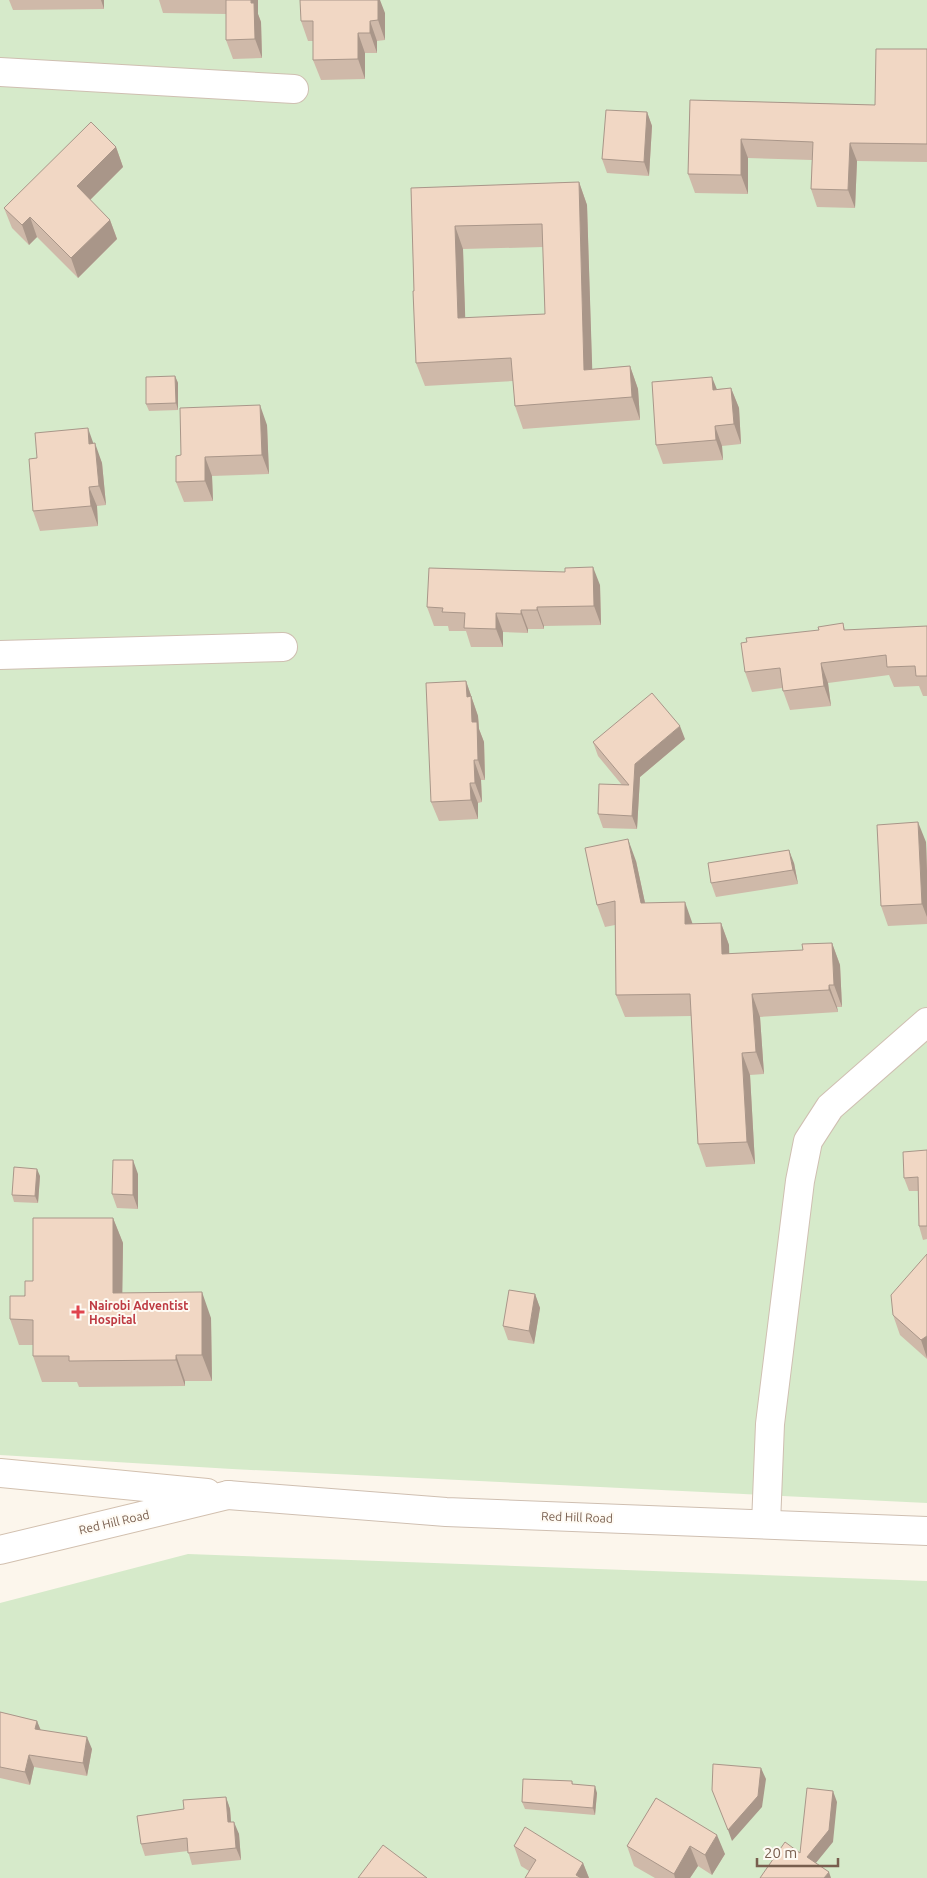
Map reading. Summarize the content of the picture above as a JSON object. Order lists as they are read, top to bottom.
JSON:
{
  "streets": {
    "street": ["Red Hill Road"]
  },
  "places": {
    "health": ["Nairobi Adventist Hospital"]
  },
  "scale_bar": "20 m"
}
